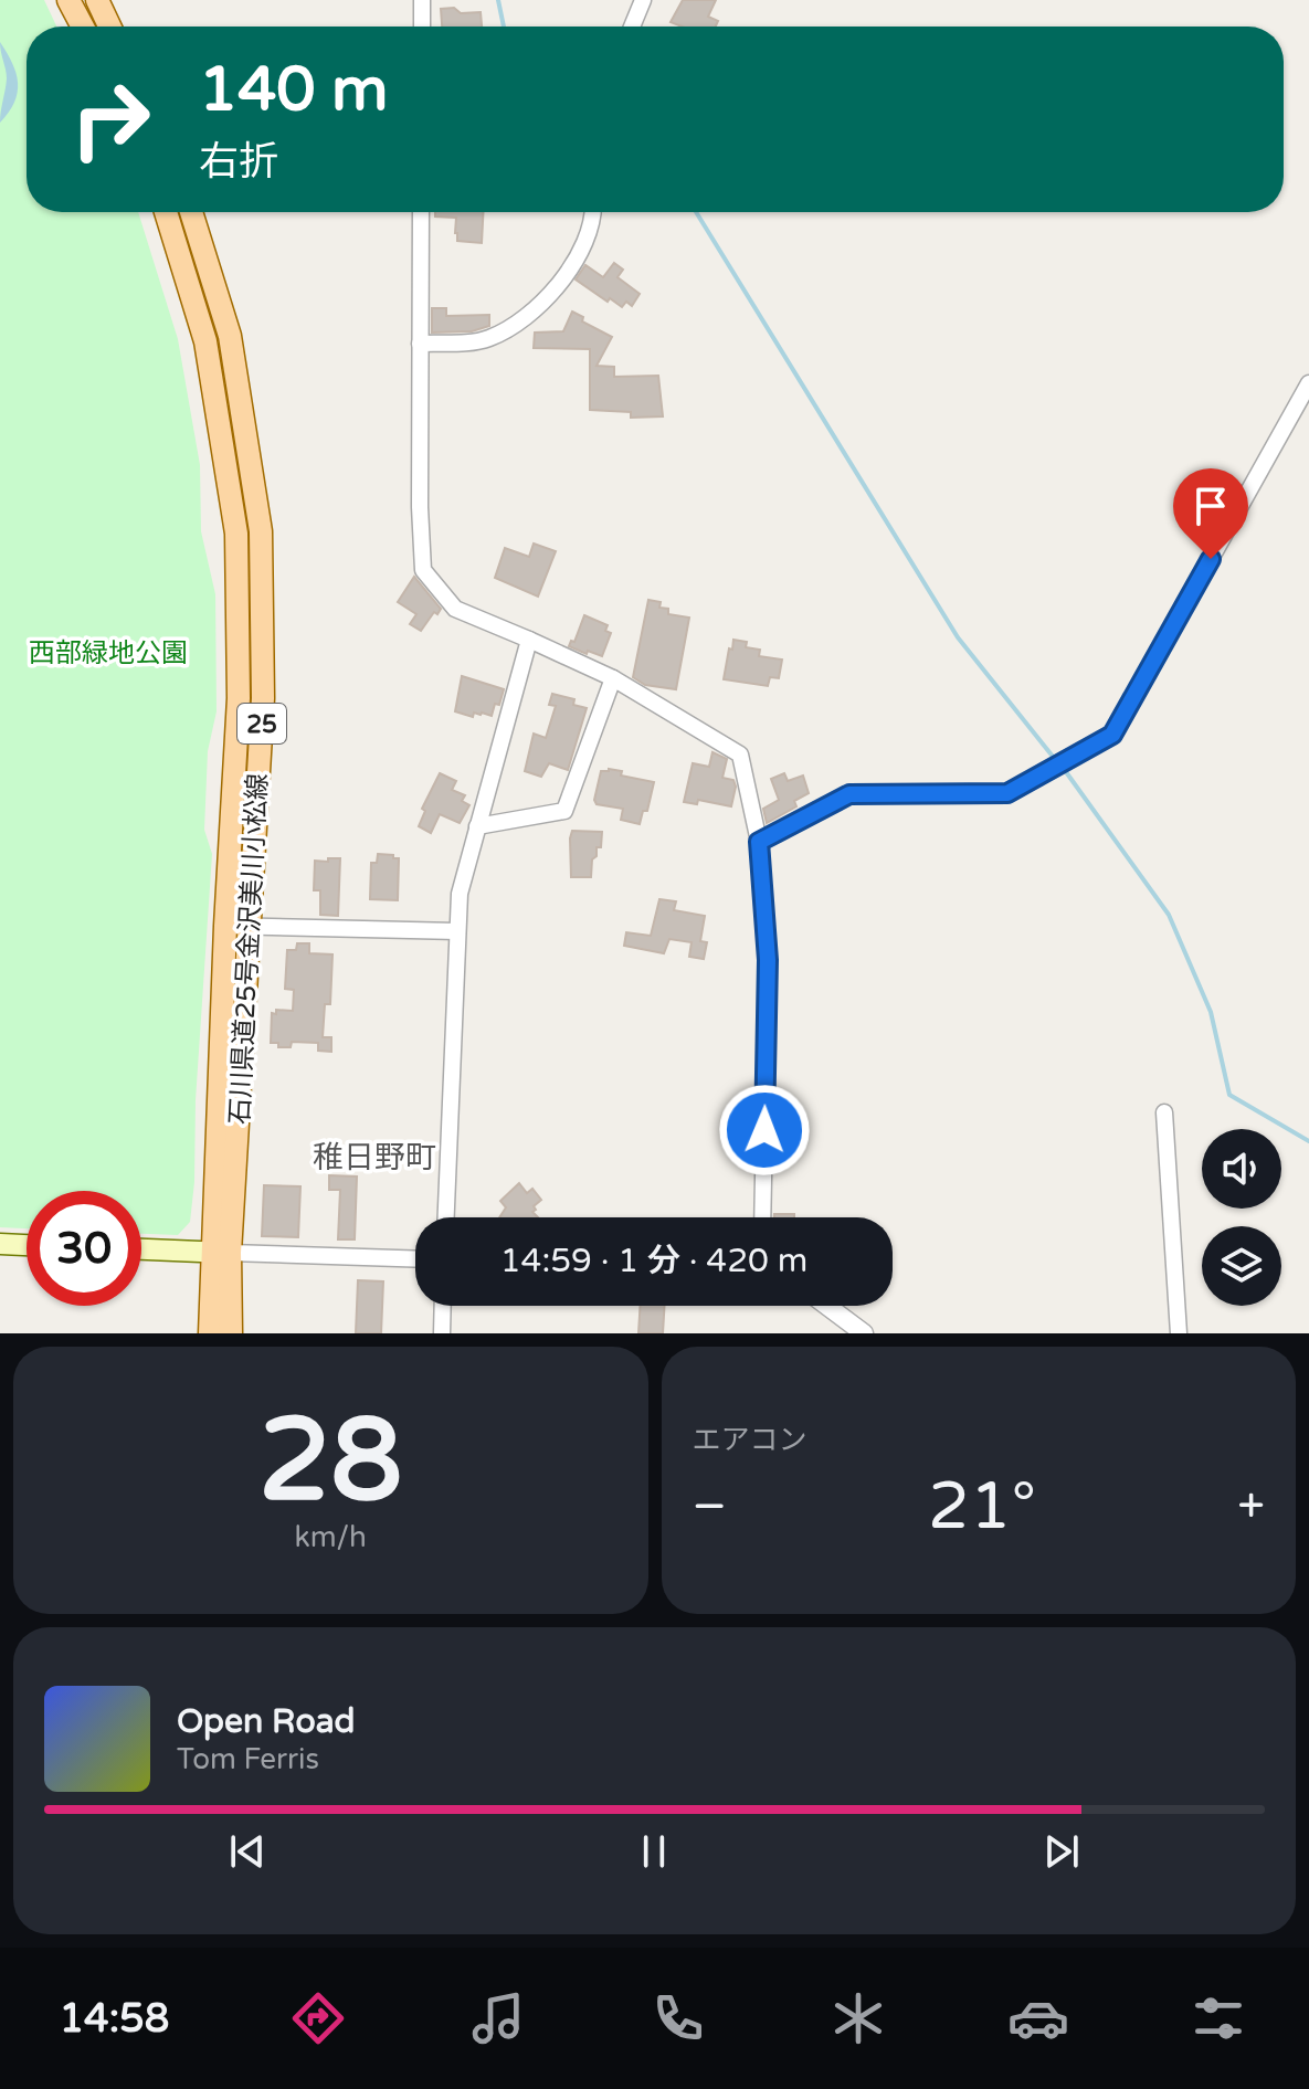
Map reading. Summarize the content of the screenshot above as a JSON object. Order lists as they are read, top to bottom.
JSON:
{
  "streets": {
    "main road": ["25", "石川県道25号金沢美川小松線"]
  },
  "districts": ["稚日野町"],
  "parks": ["西部緑地公園"],
  "page": {
    "turn": ["140 m", "右折"],
    "limit": "30",
    "trip": "14:59 · 1 分 · 420 m",
    "tile": [
      ["28", "km/h"],
      "エアコン"
    ],
    "heat": ["−", "21°", "+"],
    "song": ["Open Road", "Tom Ferris"],
    "tabs": "14:58"
  }
}
